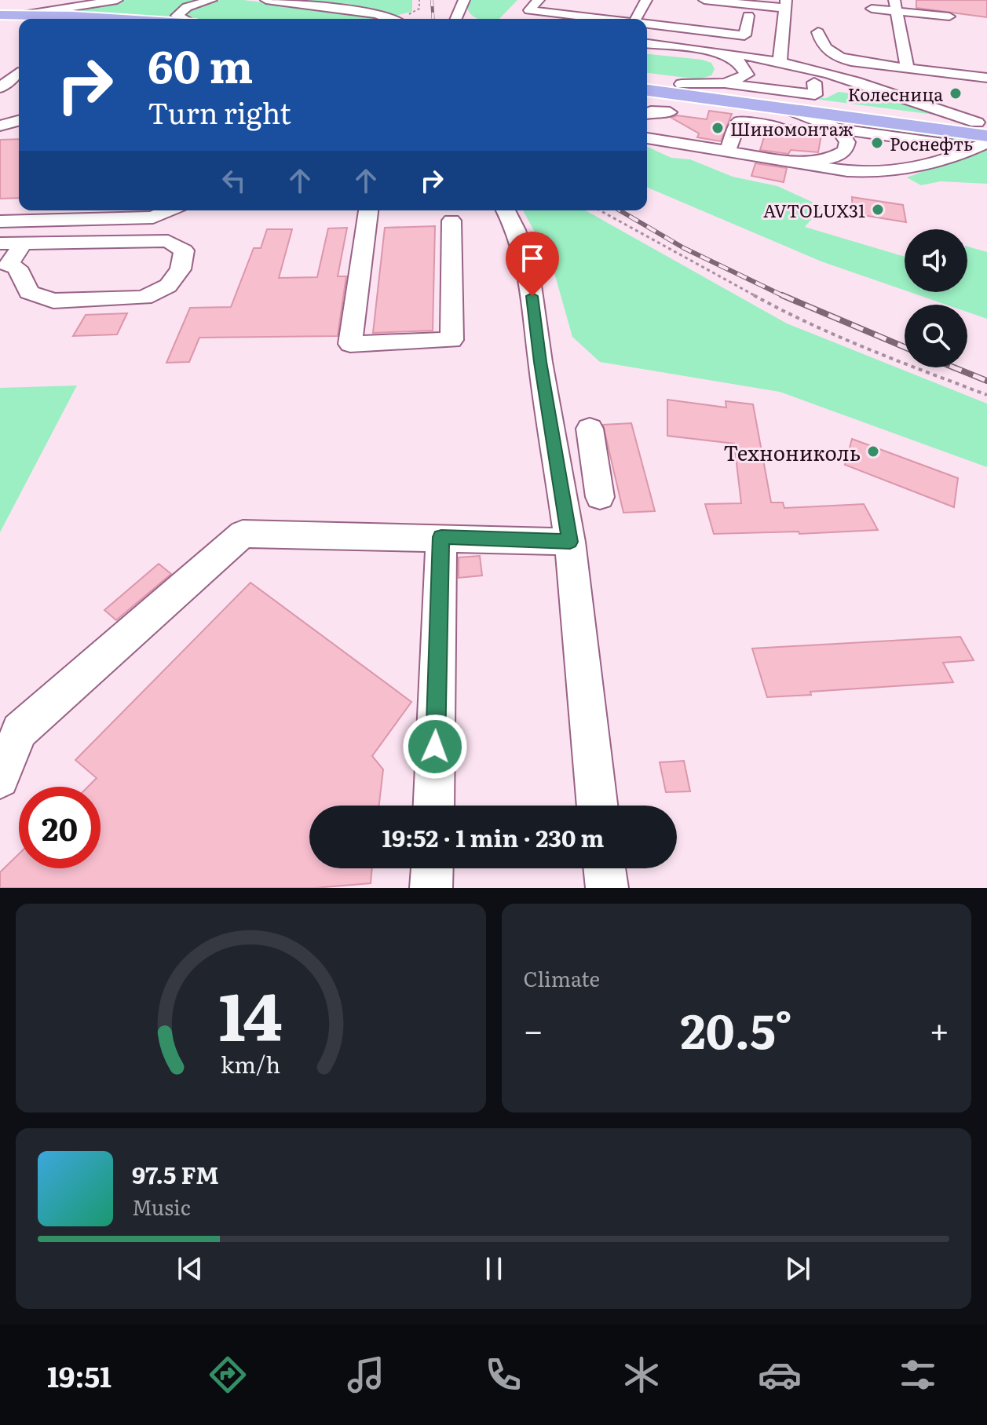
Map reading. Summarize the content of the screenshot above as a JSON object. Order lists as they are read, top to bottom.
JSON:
{
  "places": [
    "Колесница",
    "Шиномонтаж",
    "Роснефть",
    "AVTOLUX31",
    "Технониколь"
  ],
  "page": {
    "turn": ["60 m", "Turn right"],
    "limit": "20",
    "trip": "19:52 · 1 min · 230 m",
    "tile": "Climate",
    "heat": ["−", "20.5°", "+"],
    "song": ["97.5 FM", "Music"],
    "tabs": "19:51",
    "gauge": ["14", "km/h"]
  }
}
